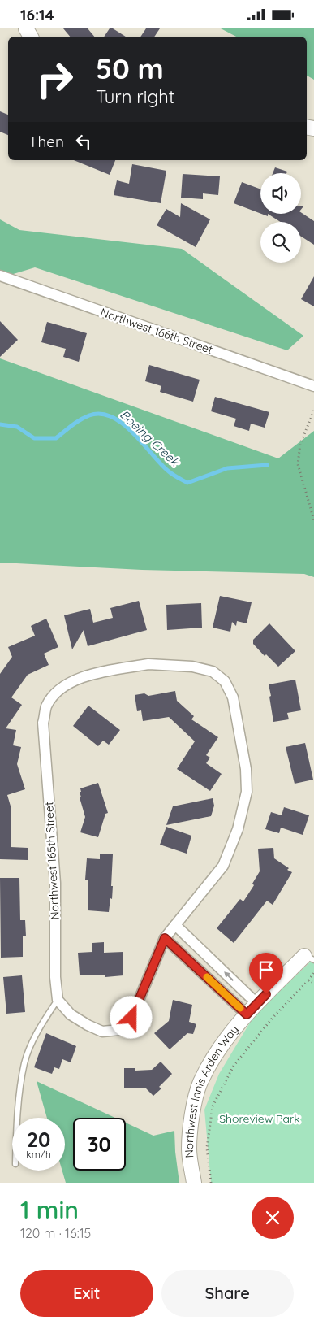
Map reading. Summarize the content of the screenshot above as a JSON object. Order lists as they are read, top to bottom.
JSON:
{
  "streets": {
    "street": ["Northwest 166th Street", "Northwest 165th Street", "Northwest Innis Arden Way"]
  },
  "water": ["Boeing Creek"],
  "parks": ["Shoreview Park"],
  "page": {
    "status": "16:14",
    "turn": ["50 m", "Turn right"],
    "then": "Then",
    "speed": "20 km/h",
    "limit": "30",
    "heading": ["1 min", "120 m · 16:15"],
    "buttons": ["Exit", "Share"]
  }
}
